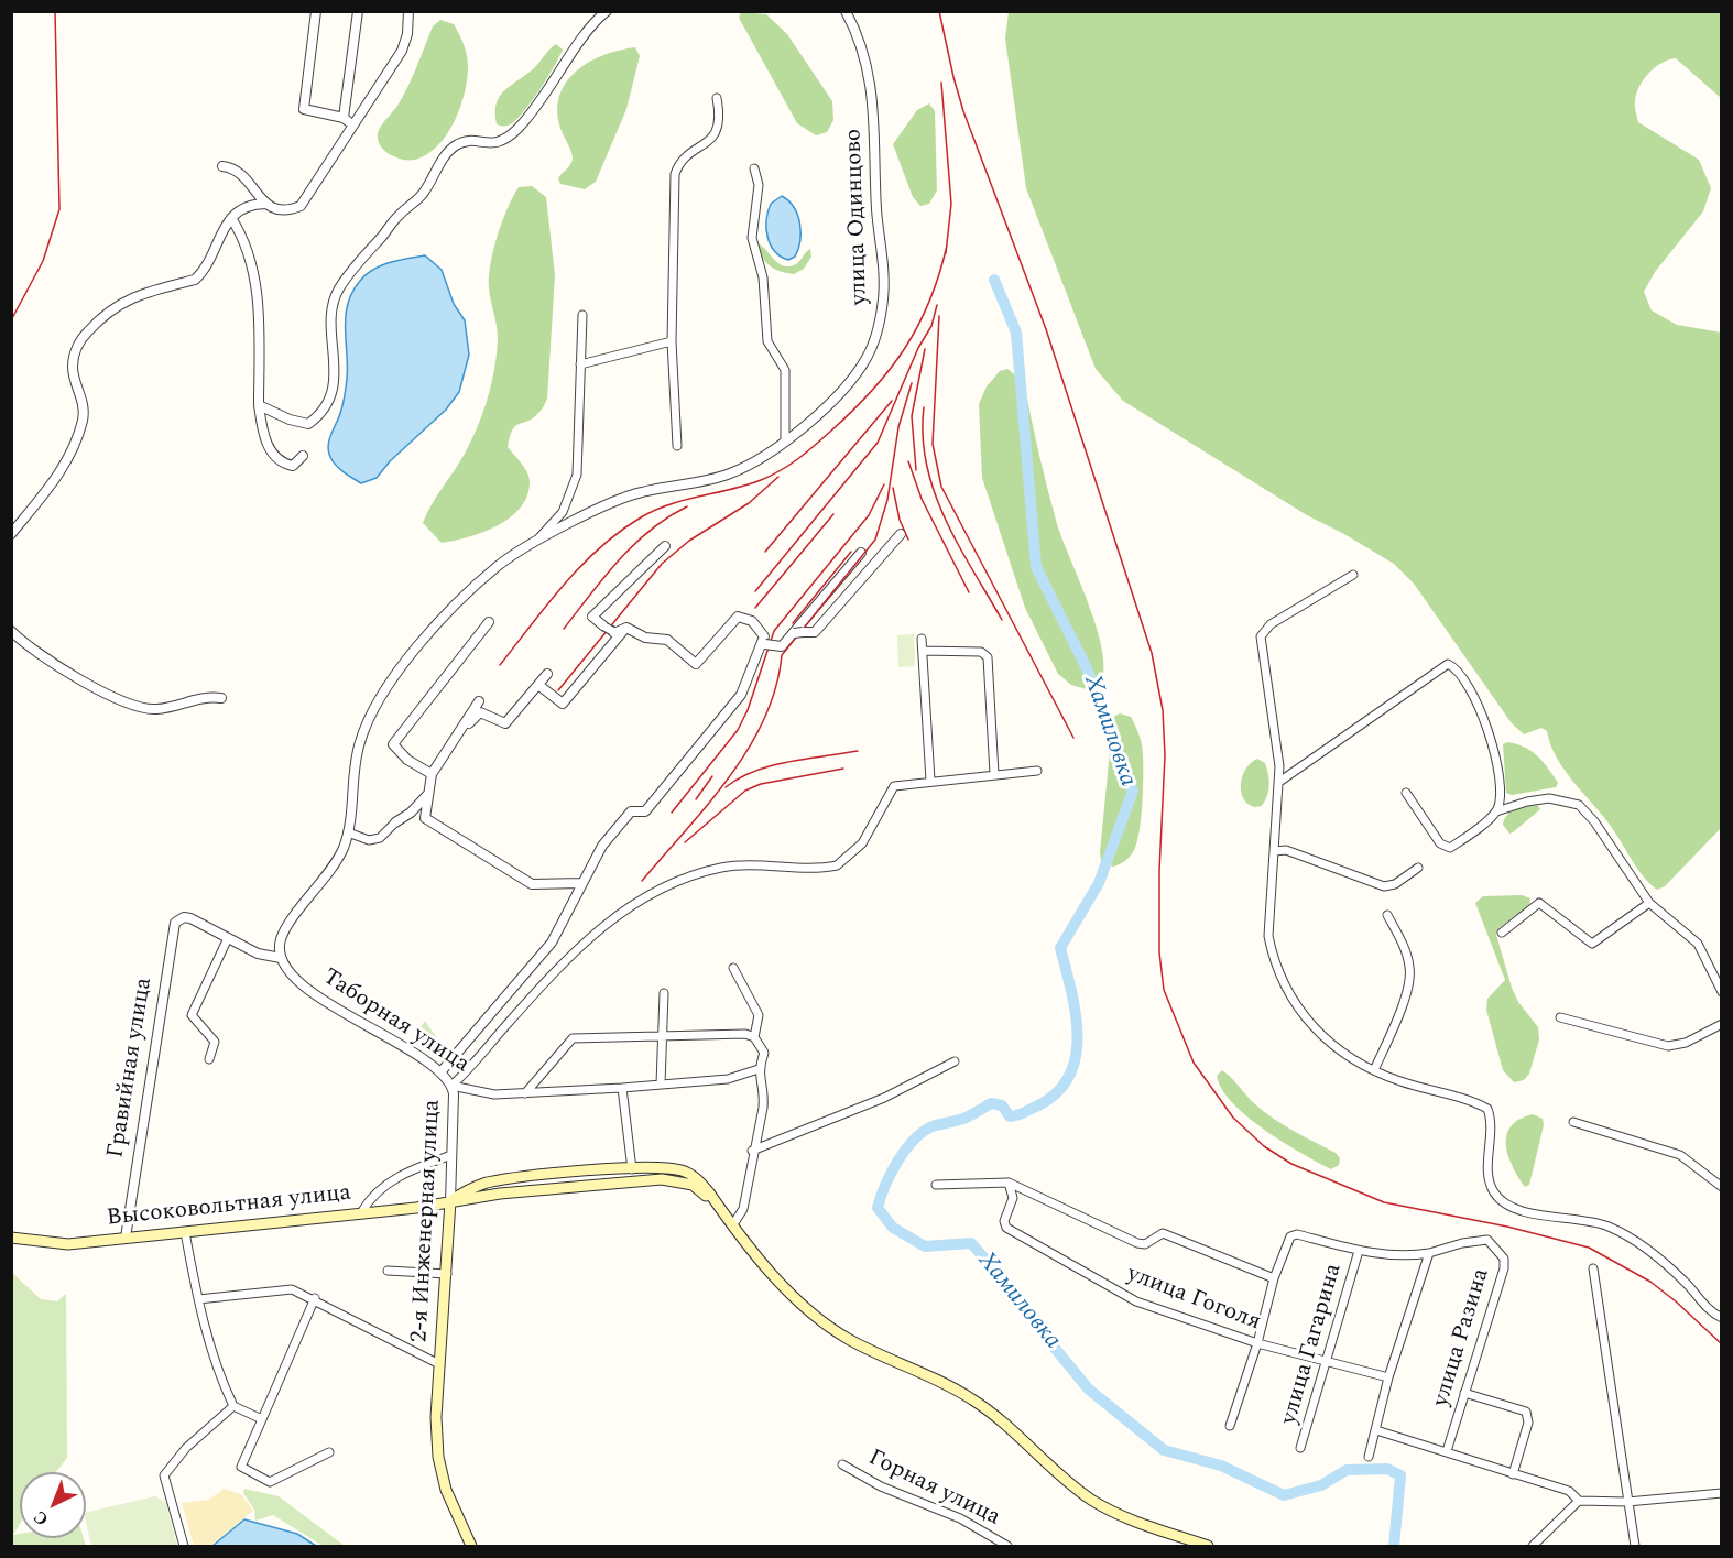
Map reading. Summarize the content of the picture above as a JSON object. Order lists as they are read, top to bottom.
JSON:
{
  "streets": {
    "main road": ["Высоковольтная улица", "2-я Инженерная улица"],
    "street": [
      "улица Одинцово",
      "Таборная улица",
      "Гравийная улица",
      "улица Гоголя",
      "улица Разина",
      "улица Гагарина",
      "Горная улица"
    ]
  },
  "crossings": [
    ["улица Одинцово", "Таборная улица"],
    ["Таборная улица", "2-я Инженерная улица"],
    ["Гравийная улица", "Высоковольтная улица"],
    ["Высоковольтная улица", "2-я Инженерная улица"],
    ["улица Гоголя", "улица Гагарина"]
  ],
  "water": ["Хамиловка"],
  "north": "bottom left"
}
